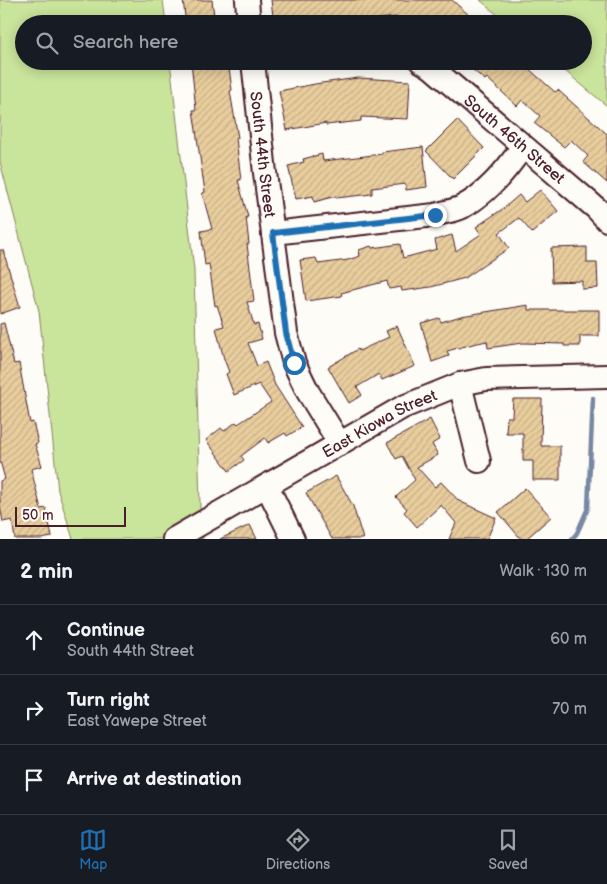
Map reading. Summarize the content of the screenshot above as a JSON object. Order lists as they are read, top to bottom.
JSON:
{
  "streets": {
    "street": ["South 46th Street", "South 44th Street", "East Kiowa Street"]
  },
  "crossings": [
    ["South 44th Street", "East Kiowa Street"]
  ],
  "scale_bar": "50 m",
  "page": {
    "search": "Search here",
    "scale": "50 m",
    "heading": ["2 min", "Walk · 130 m"],
    "list": [
      ["Continue", "South 44th Street", "60 m"],
      ["Turn right", "East Yawepe Street", "70 m"],
      "Arrive at destination"
    ],
    "nav": ["Map", "Directions", "Saved"]
  }
}
